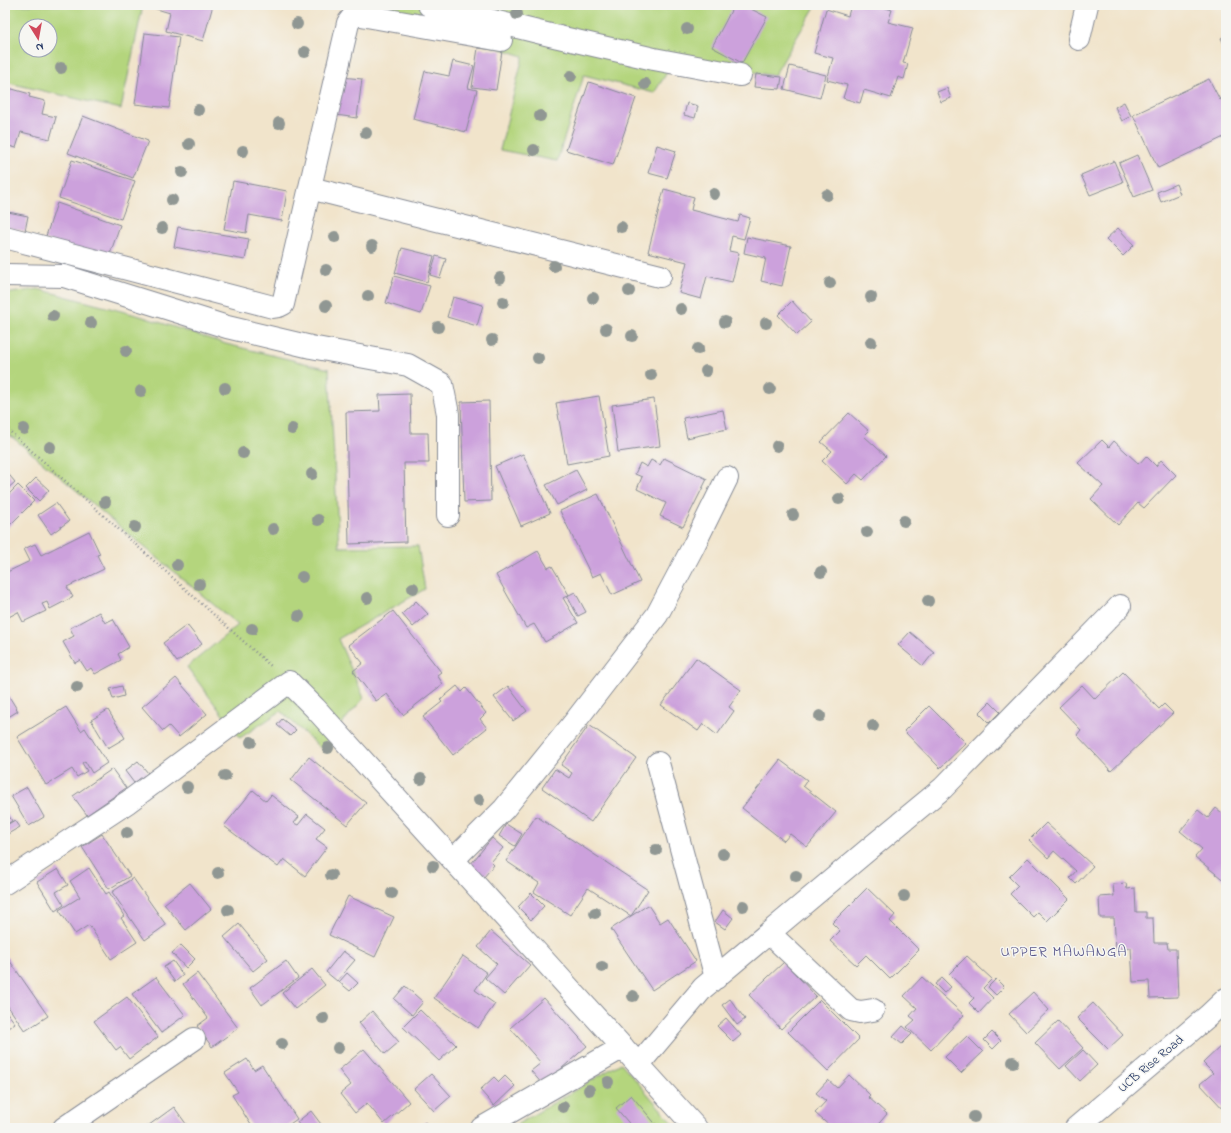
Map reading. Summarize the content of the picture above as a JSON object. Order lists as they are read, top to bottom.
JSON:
{
  "streets": {
    "street": ["UCB Rise Road"]
  },
  "districts": ["UPPER MAWANGA"],
  "north": "bottom"
}
